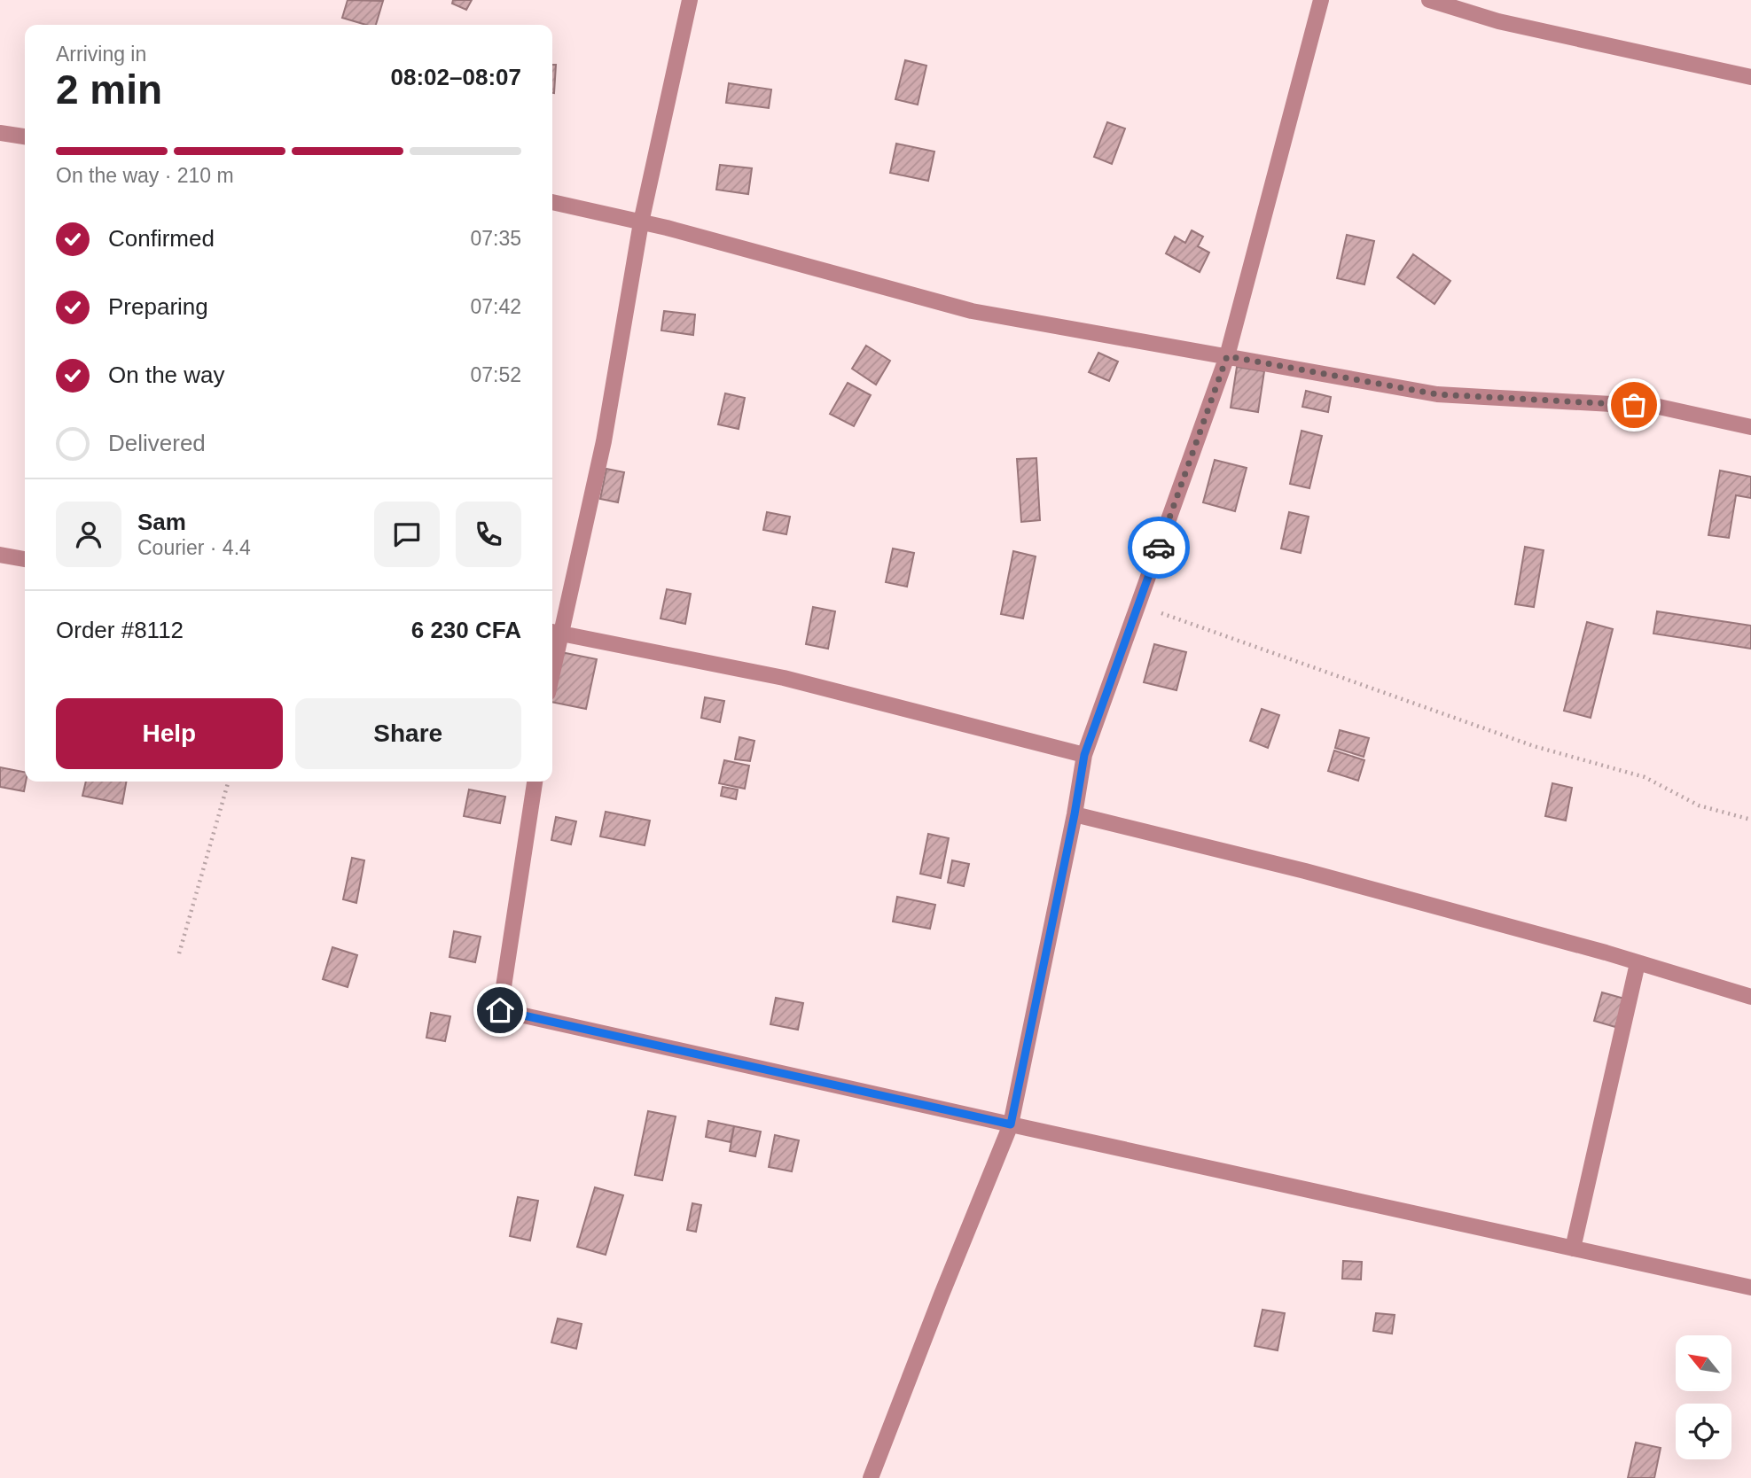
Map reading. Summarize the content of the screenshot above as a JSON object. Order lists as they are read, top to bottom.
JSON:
{
  "north": "top left",
  "page": {
    "heading": ["2 min", "Arriving in", "08:02–08:07"],
    "panel": [
      "Sam",
      "Courier · 4.4",
      "Order #8112",
      "6 230 CFA"
    ],
    "bar": "On the way · 210 m",
    "list": [
      ["Confirmed", "07:35"],
      ["Preparing", "07:42"],
      ["On the way", "07:52"],
      "Delivered"
    ],
    "buttons": ["Help", "Share"]
  }
}
